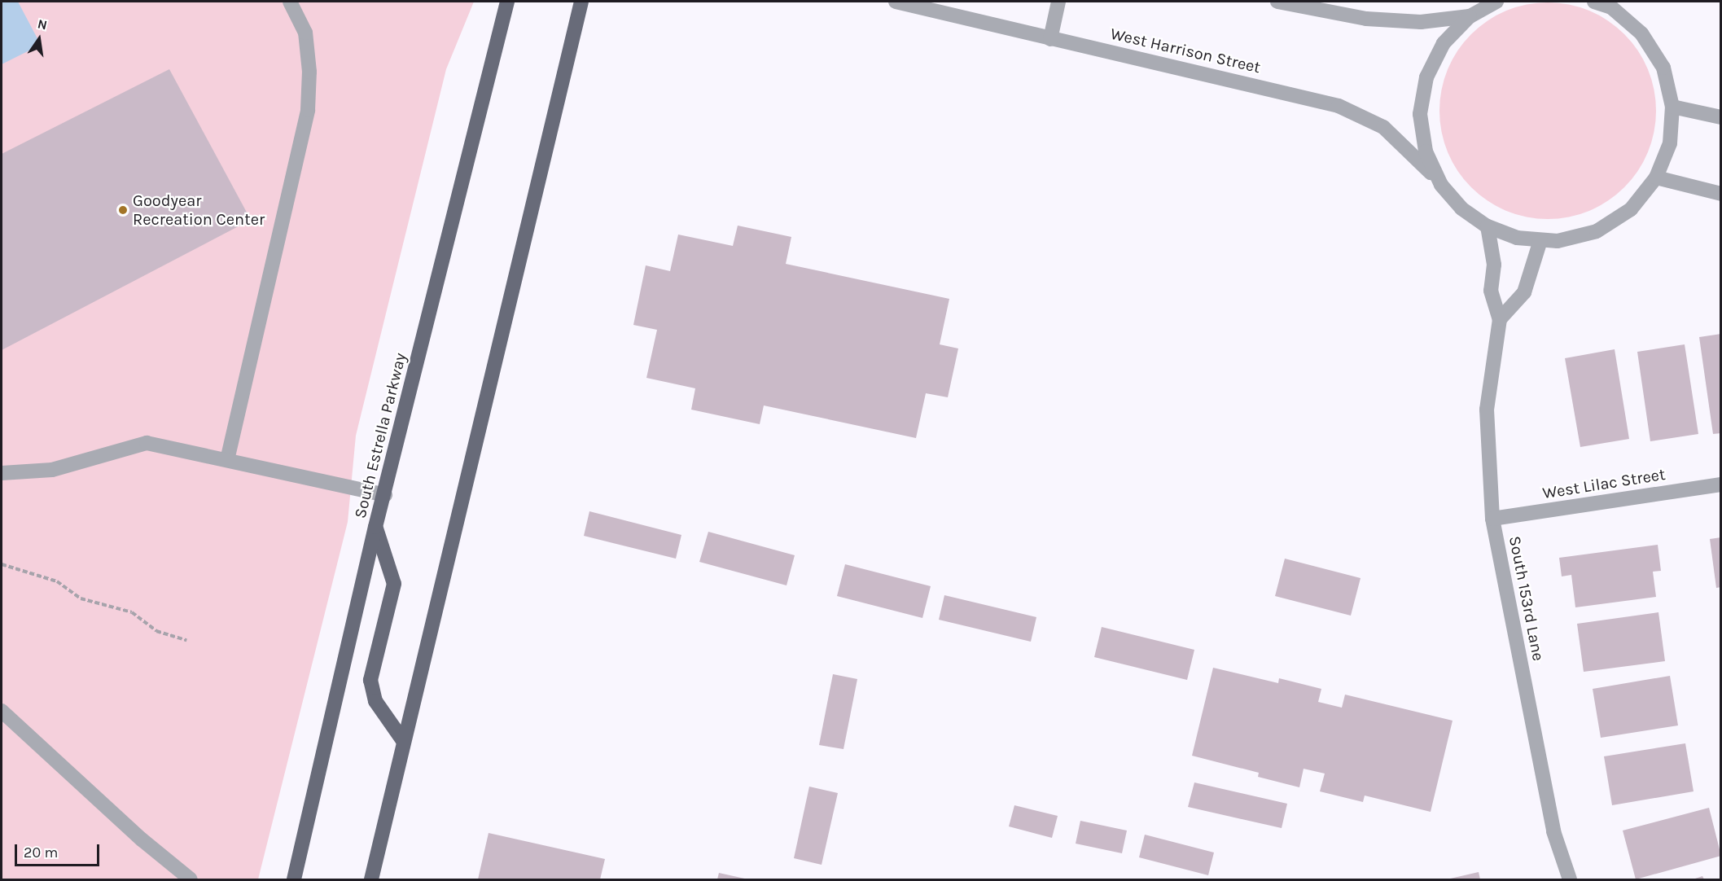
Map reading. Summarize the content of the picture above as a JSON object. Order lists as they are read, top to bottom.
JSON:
{
  "streets": {
    "main road": ["South Estrella Parkway"],
    "street": ["West Harrison Street", "West Lilac Street", "South 153rd Lane"]
  },
  "crossings": [
    ["West Lilac Street", "South 153rd Lane"]
  ],
  "places": ["Goodyear Recreation Center"],
  "scale_bar": "20 m",
  "north": "top"
}
